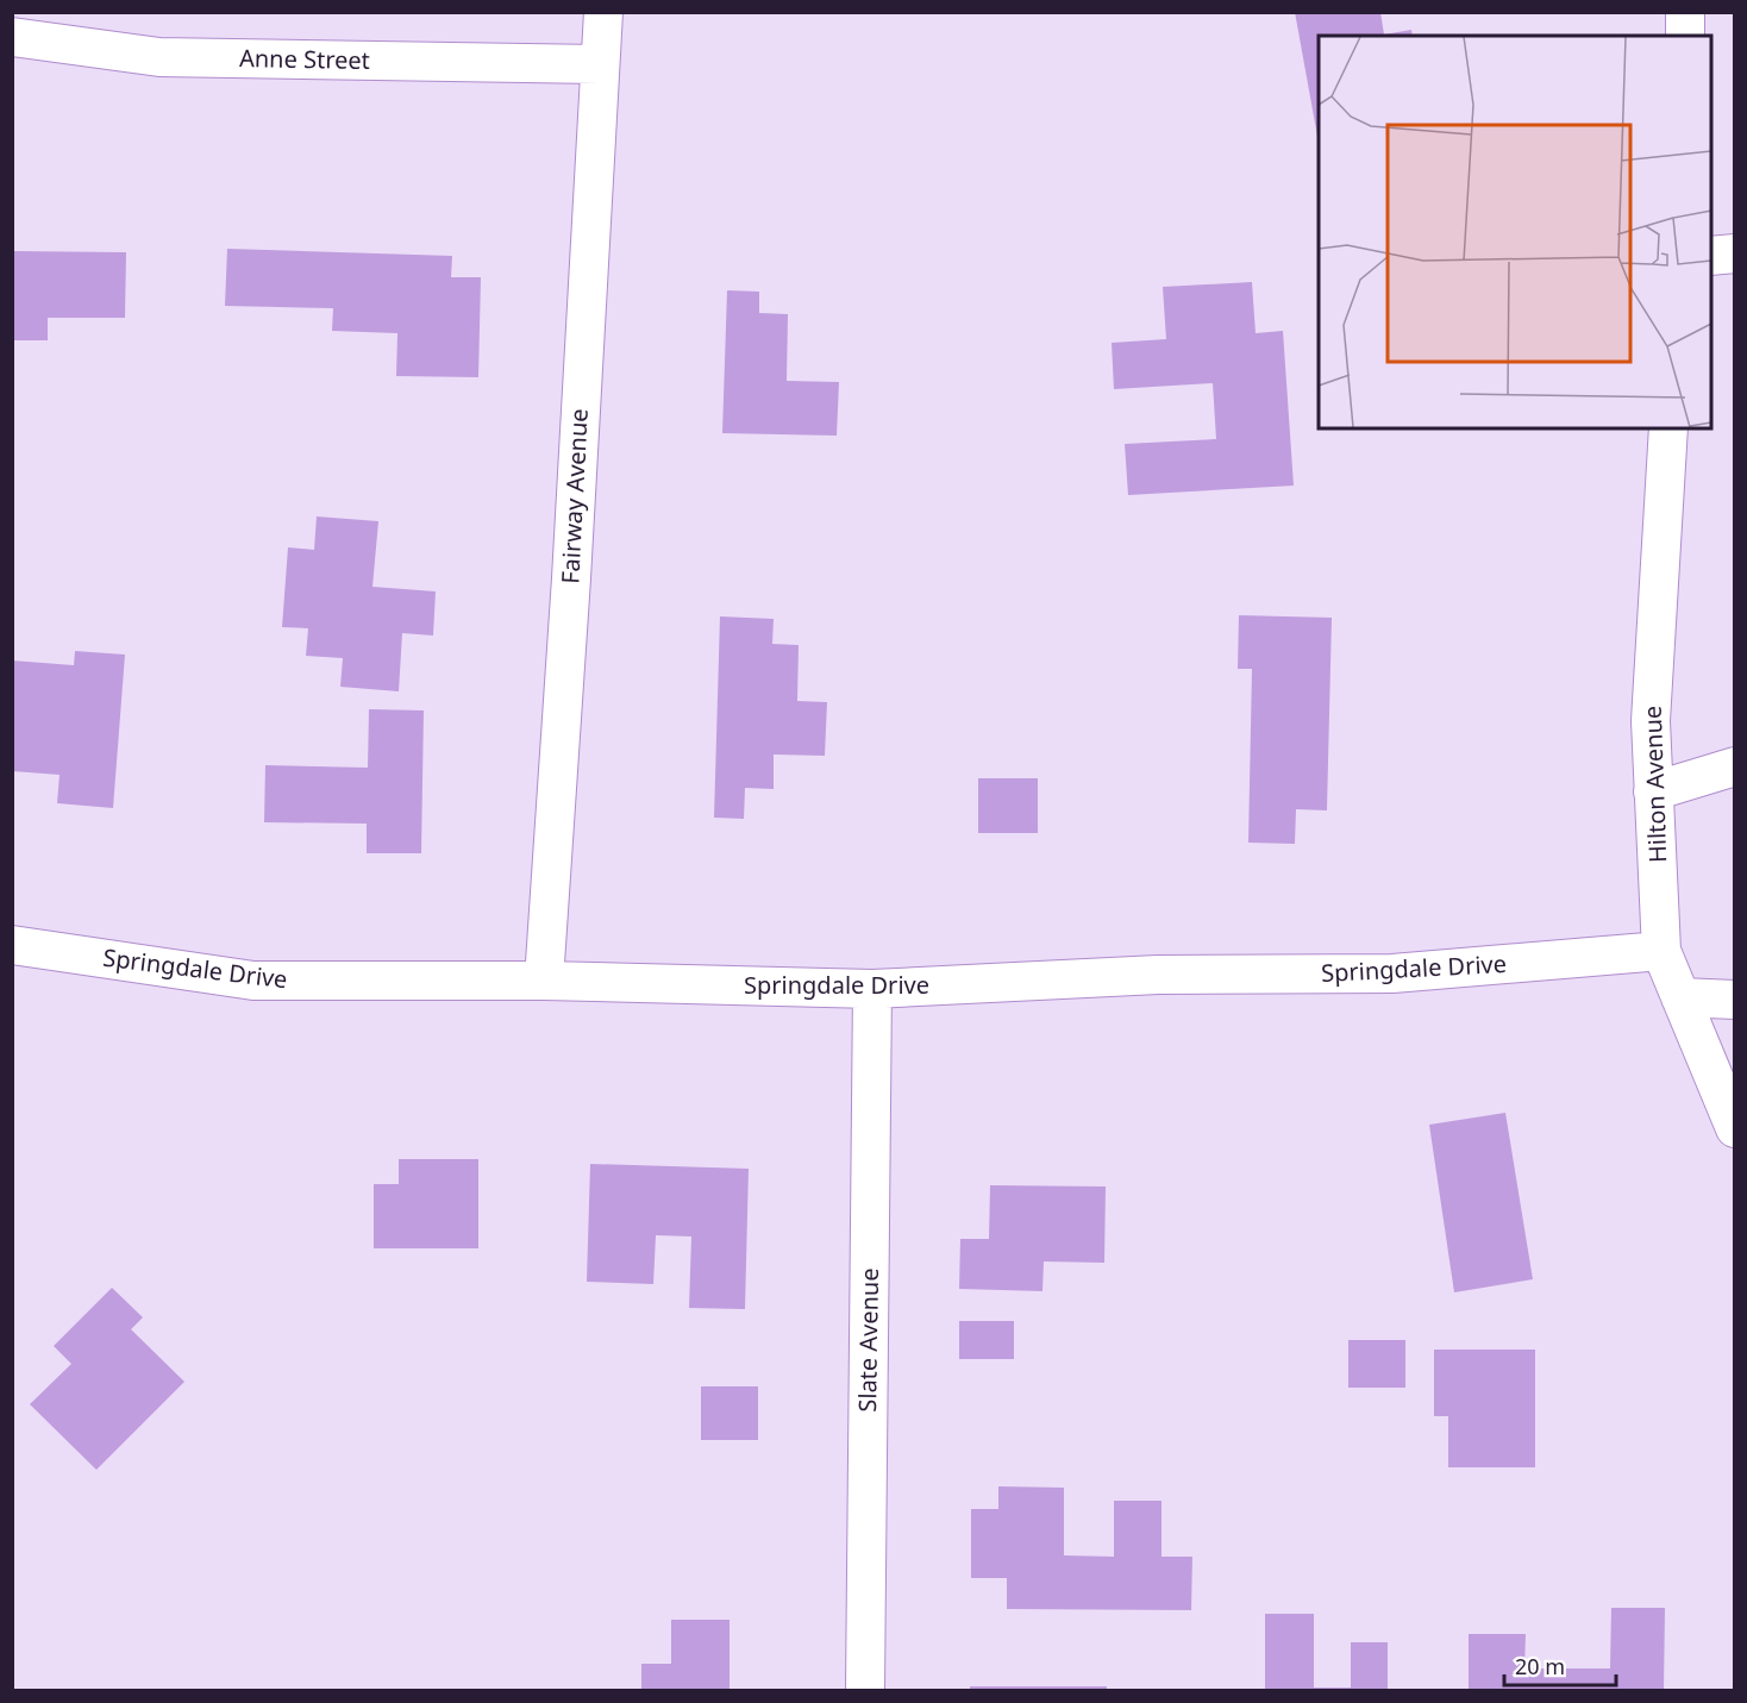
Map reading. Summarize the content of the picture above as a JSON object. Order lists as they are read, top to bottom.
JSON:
{
  "streets": {
    "street": [
      "Anne Street",
      "Fairway Avenue",
      "Hilton Avenue",
      "Springdale Drive",
      "Slate Avenue"
    ]
  },
  "crossings": [
    ["Anne Street", "Fairway Avenue"],
    ["Fairway Avenue", "Springdale Drive"],
    ["Hilton Avenue", "Springdale Drive"],
    ["Springdale Drive", "Slate Avenue"]
  ],
  "scale_bar": "20 m"
}
